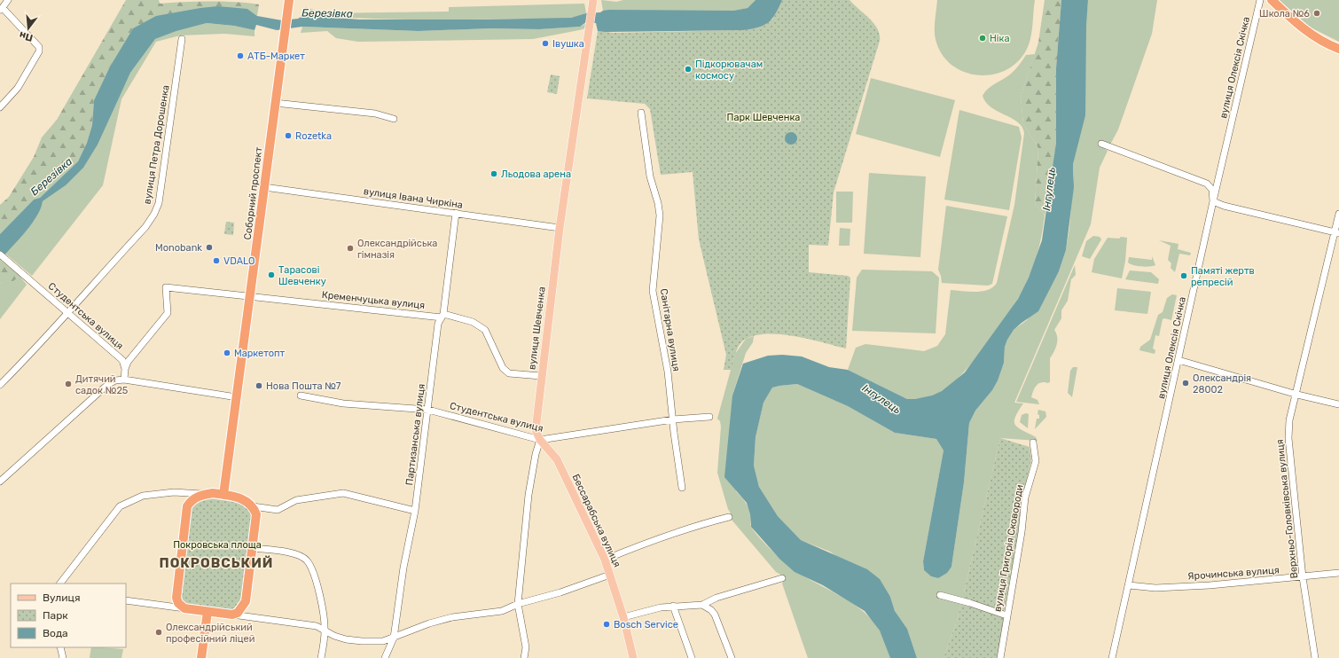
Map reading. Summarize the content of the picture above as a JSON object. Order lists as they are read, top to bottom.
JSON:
{
  "streets": {
    "highway": ["Соборний проспект"],
    "main road": ["вулиця Шевченка", "Бессарабська вулиця"],
    "street": [
      "вулиця Олексія Скічка",
      "вулиця Петра Дорошенка",
      "вулиця Івана Чиркіна",
      "Кременчуцька вулиця",
      "Студентська вулиця",
      "Санітарна вулиця",
      "Партизанська вулиця",
      "Верхньо-Головківська вулиця",
      "вулиця Григорія Сковороди",
      "Ярочинська вулиця"
    ]
  },
  "crossings": [
    ["вулиця Олексія Скічка", "Ярочинська вулиця"],
    ["вулиця Петра Дорошенка", "Студентська вулиця"],
    ["Соборний проспект", "вулиця Івана Чиркіна"],
    ["Соборний проспект", "Кременчуцька вулиця"],
    ["вулиця Івана Чиркіна", "вулиця Шевченка"],
    ["вулиця Івана Чиркіна", "Партизанська вулиця"],
    ["Кременчуцька вулиця", "Студентська вулиця"],
    ["Кременчуцька вулиця", "вулиця Шевченка"],
    ["Кременчуцька вулиця", "Партизанська вулиця"],
    ["Студентська вулиця", "вулиця Шевченка"],
    ["Студентська вулиця", "Санітарна вулиця"],
    ["Студентська вулиця", "Партизанська вулиця"],
    ["Студентська вулиця", "Бессарабська вулиця"],
    ["вулиця Шевченка", "Бессарабська вулиця"],
    ["Верхньо-Головківська вулиця", "Ярочинська вулиця"]
  ],
  "districts": ["ПОКРОВСЬКИЙ"],
  "water": ["Березівка", "Інгулець"],
  "parks": ["Парк Шевченка", "Покровська площа"],
  "places": [
    "Школа №6",
    "Ніка",
    "Івушка",
    "АТБ-Маркет",
    "Підкорювачам космосу",
    "Rozetka",
    "Льодова арена",
    "Monobank",
    "Олександрійська гімназія",
    "VDALO",
    "Тарасові Шевченку",
    "Памяті жертв репресій",
    "Маркетопт",
    "Олександрія 28002",
    "Дитячий садок №25",
    "Нова Пошта №7",
    "Bosch Service",
    "Олександрійський професійний ліцей"
  ],
  "legend": ["Вулиця", "Парк", "Вода"],
  "north": "bottom"
}
